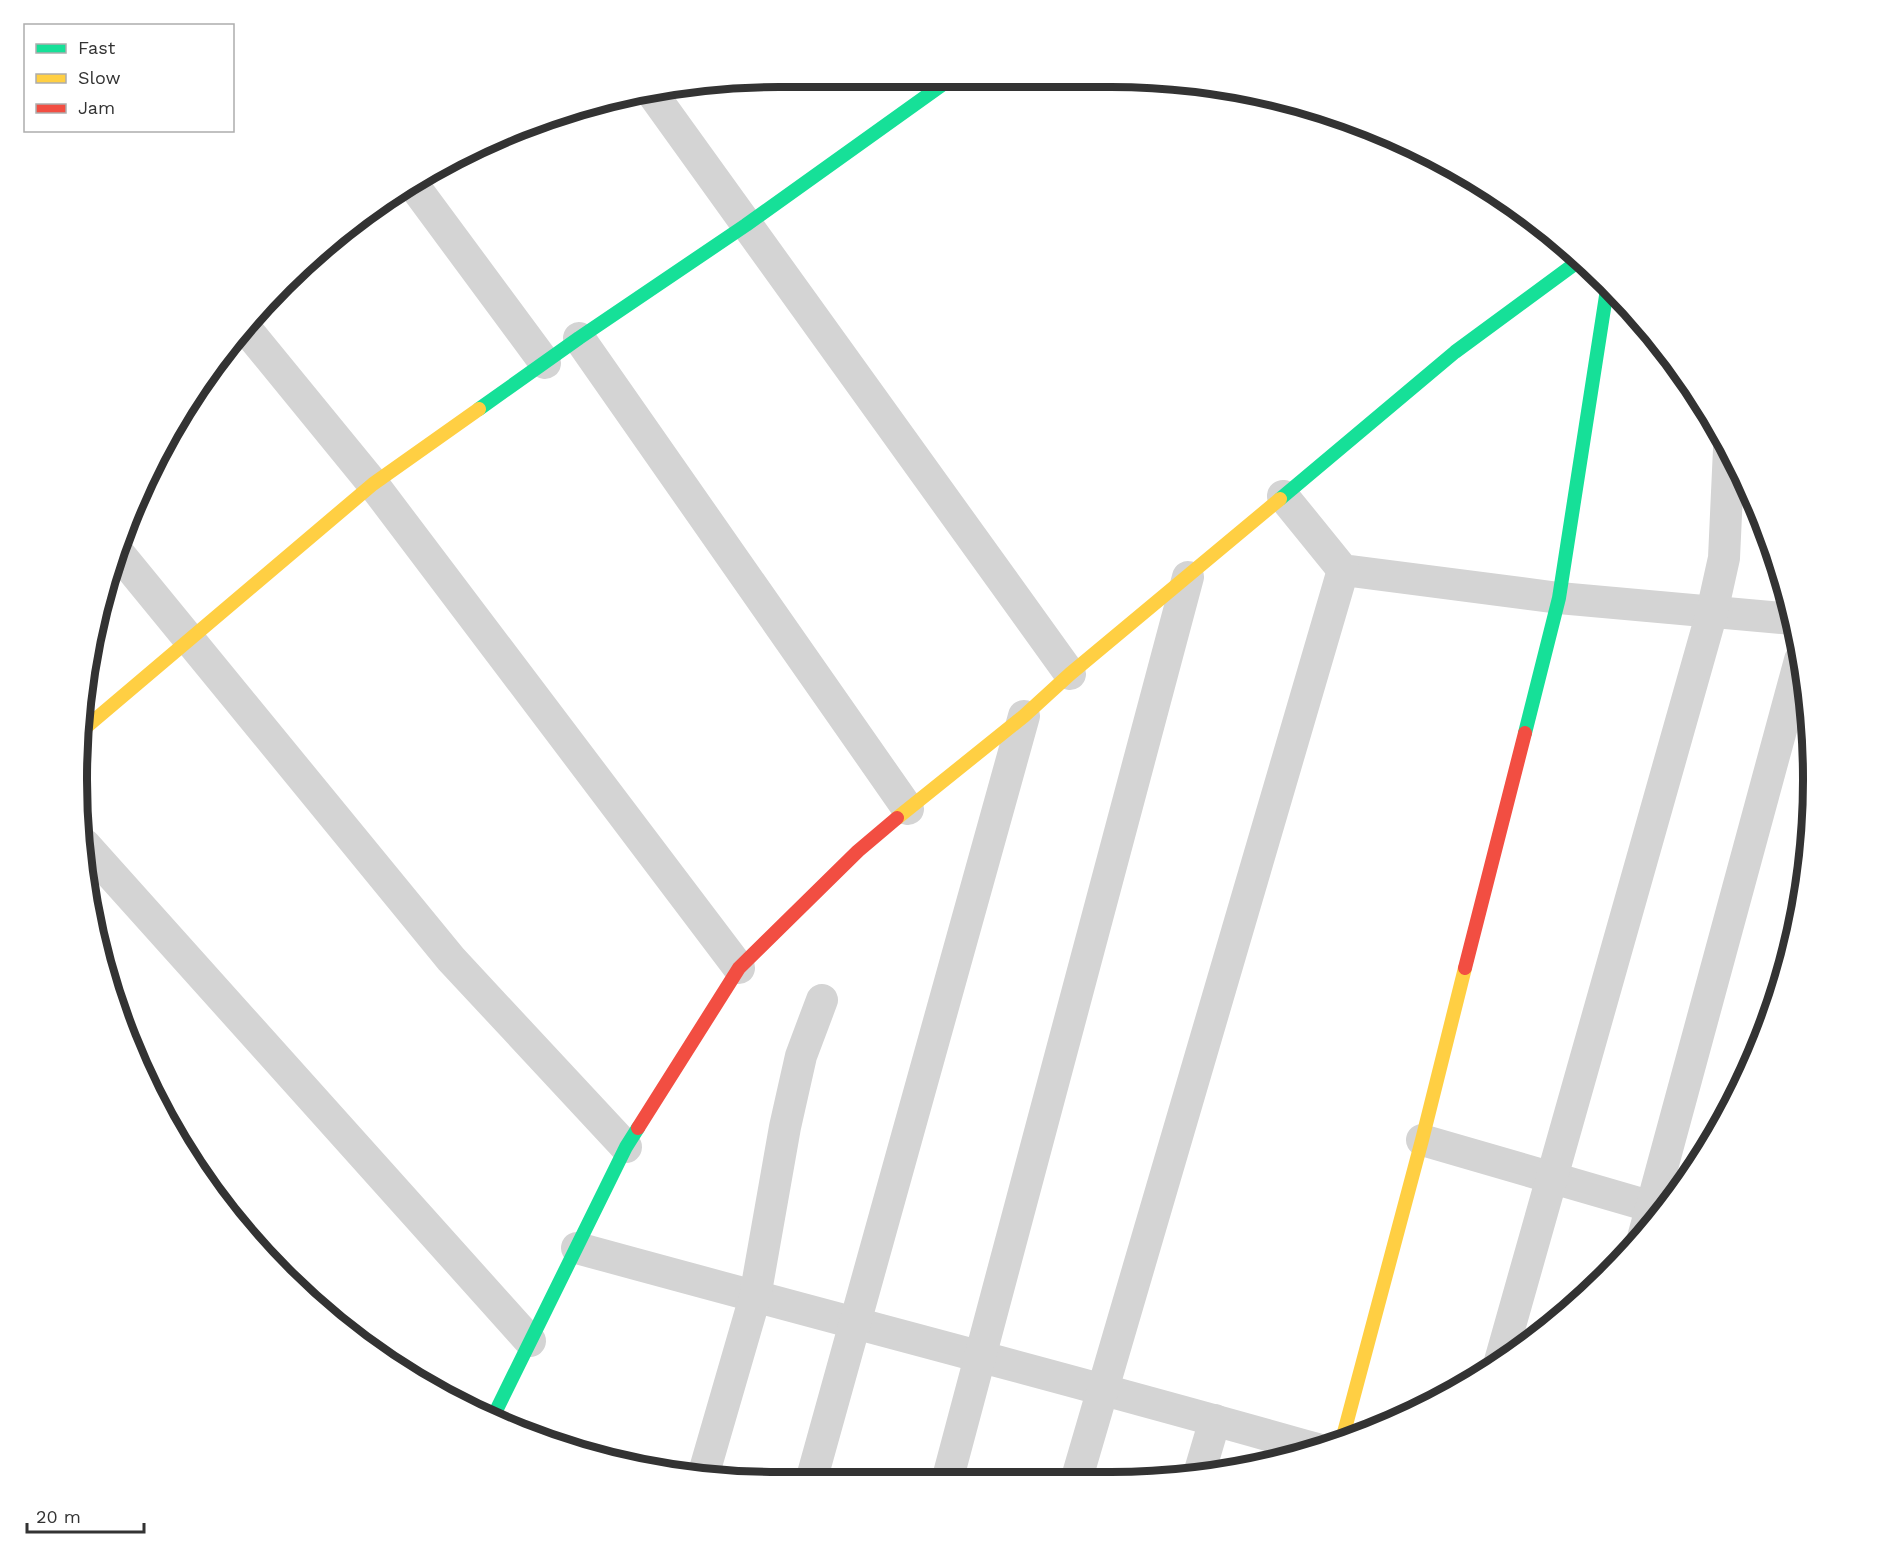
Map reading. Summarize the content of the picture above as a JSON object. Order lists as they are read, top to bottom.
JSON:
{
  "legend": ["Fast", "Slow", "Jam"],
  "scale_bar": "20 m"
}
